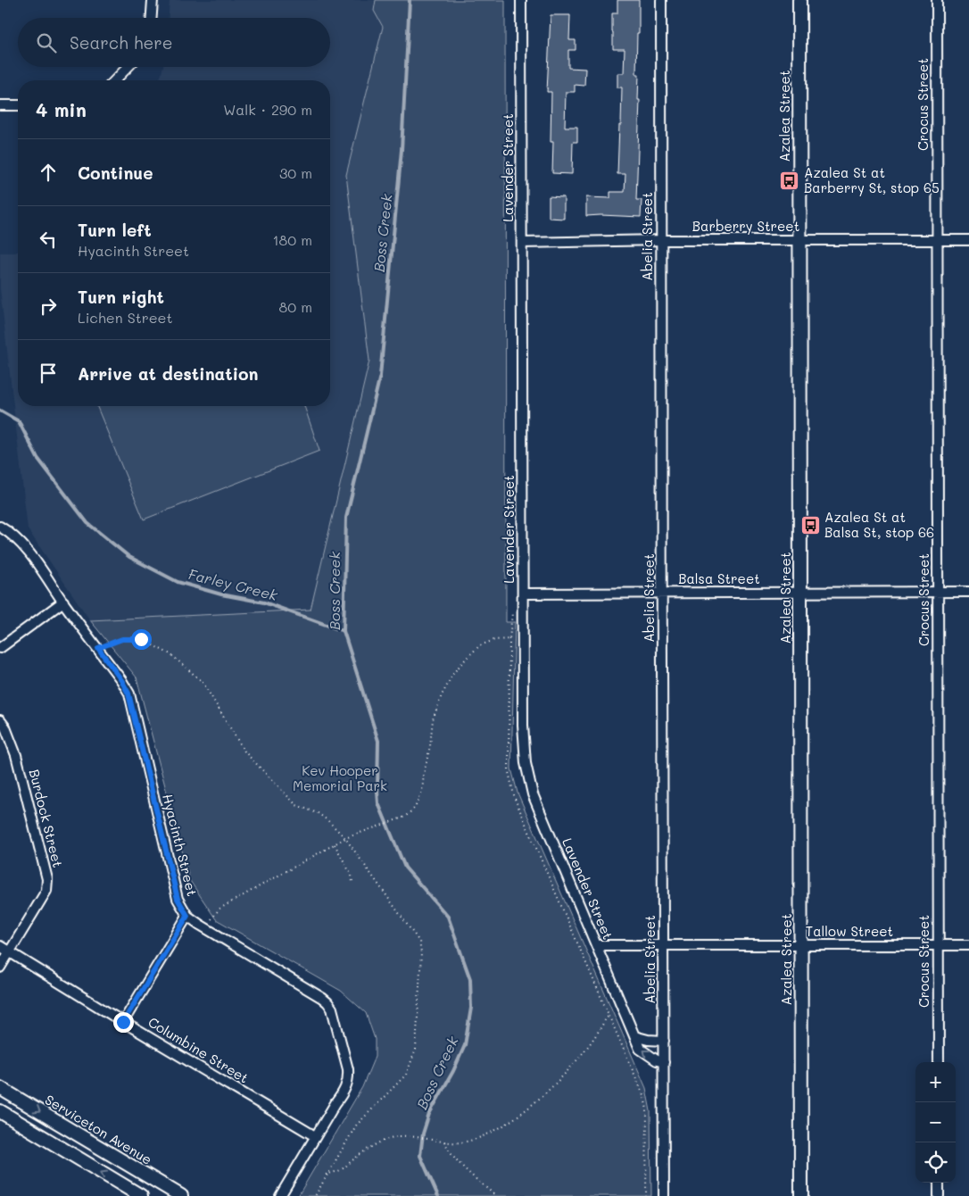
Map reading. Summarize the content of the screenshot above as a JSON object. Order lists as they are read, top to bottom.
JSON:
{
  "streets": {
    "street": [
      "Crocus Street",
      "Azalea Street",
      "Lavender Street",
      "Barberry Street",
      "Abelia Street",
      "Balsa Street",
      "Burdock Street",
      "Hyacinth Street",
      "Tallow Street",
      "Columbine Street",
      "Serviceton Avenue"
    ]
  },
  "crossings": [
    ["Crocus Street", "Barberry Street"],
    ["Crocus Street", "Balsa Street"],
    ["Crocus Street", "Tallow Street"],
    ["Azalea Street", "Barberry Street"],
    ["Azalea Street", "Balsa Street"],
    ["Azalea Street", "Tallow Street"],
    ["Lavender Street", "Barberry Street"],
    ["Lavender Street", "Abelia Street"],
    ["Lavender Street", "Balsa Street"],
    ["Lavender Street", "Tallow Street"],
    ["Barberry Street", "Abelia Street"],
    ["Abelia Street", "Balsa Street"],
    ["Abelia Street", "Tallow Street"],
    ["Burdock Street", "Columbine Street"],
    ["Hyacinth Street", "Columbine Street"]
  ],
  "water": ["Boss Creek", "Farley Creek"],
  "parks": ["Kev Hooper Memorial Park"],
  "places": {
    "bus stop": ["Azalea St at Barberry St, stop 65", "Azalea St at Balsa St, stop 66"]
  },
  "page": {
    "search": "Search here",
    "heading": ["4 min", "Walk · 290 m"],
    "list": [
      ["Continue", "30 m"],
      ["Turn left", "Hyacinth Street", "180 m"],
      ["Turn right", "Lichen Street", "80 m"],
      "Arrive at destination"
    ],
    "map_buttons": ["+", "−"]
  }
}
